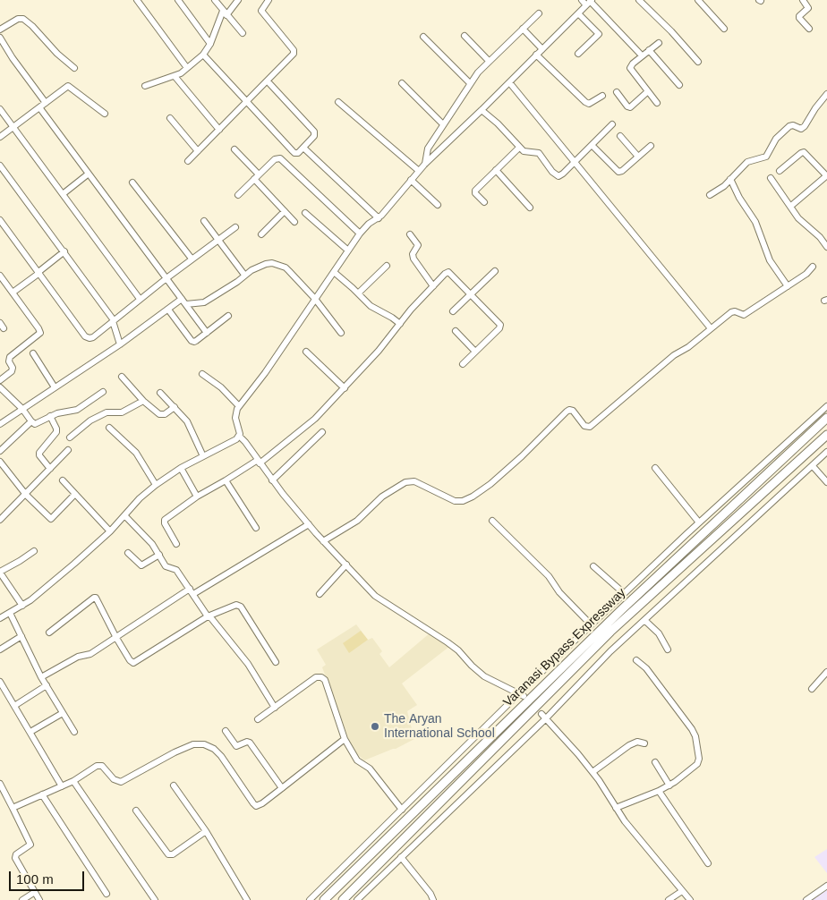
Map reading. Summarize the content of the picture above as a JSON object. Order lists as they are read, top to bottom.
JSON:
{
  "streets": {
    "highway": ["Varanasi Bypass Expressway"]
  },
  "places": ["The Aryan International School"],
  "scale_bar": "100 m"
}
